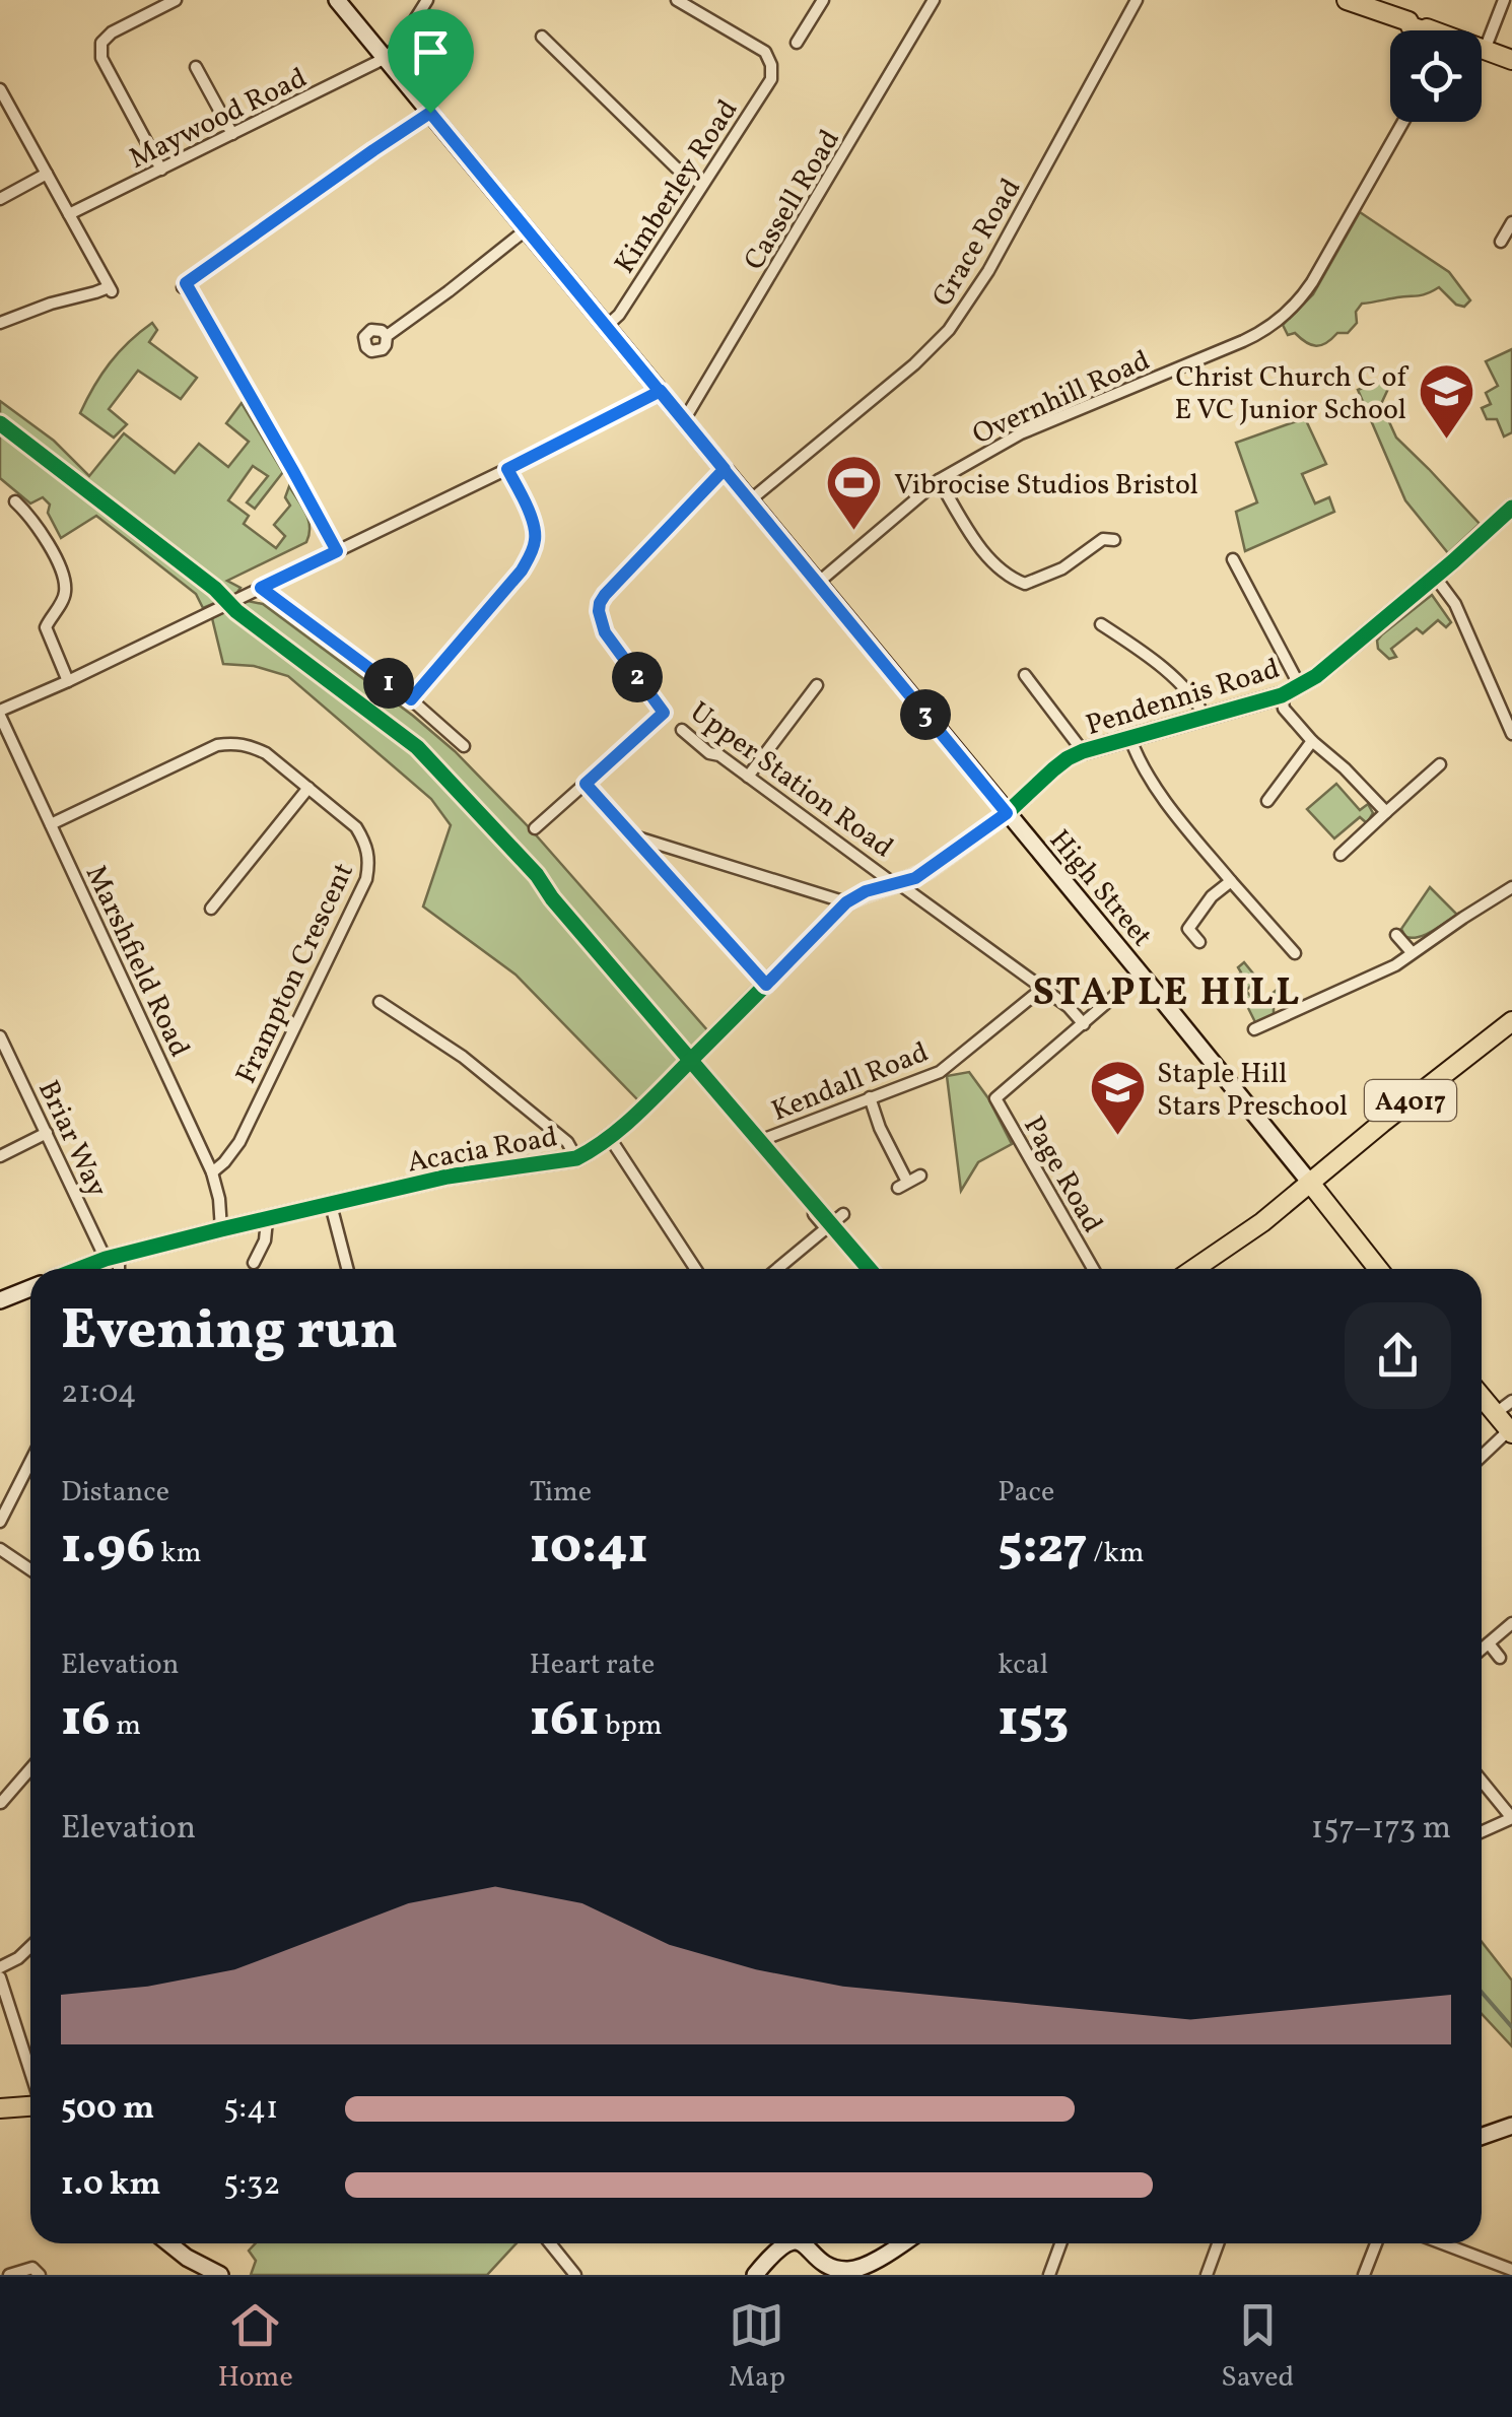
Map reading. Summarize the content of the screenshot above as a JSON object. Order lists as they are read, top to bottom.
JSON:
{
  "streets": {
    "main road": ["A4017"],
    "street": [
      "Maywood Road",
      "Kimberley Road",
      "Cassell Road",
      "Grace Road",
      "Overnhill Road",
      "Pendennis Road",
      "Upper Station Road",
      "High Street",
      "Marshfield Road",
      "Frampton Crescent",
      "Kendall Road",
      "Briar Way",
      "Acacia Road",
      "Page Road"
    ]
  },
  "crossings": [
    ["Maywood Road", "High Street"],
    ["Kimberley Road", "High Street"],
    ["Cassell Road", "High Street"],
    ["Grace Road", "High Street"],
    ["Overnhill Road", "High Street"],
    ["Pendennis Road", "High Street"],
    ["Pendennis Road", "Acacia Road"],
    ["Upper Station Road", "Kendall Road"],
    ["Upper Station Road", "Acacia Road"],
    ["Upper Station Road", "Page Road"],
    ["High Street", "A4017"],
    ["High Street", "Acacia Road"],
    ["High Street", "Page Road"],
    ["Marshfield Road", "Frampton Crescent"],
    ["Marshfield Road", "Acacia Road"],
    ["Briar Way", "Acacia Road"]
  ],
  "districts": ["STAPLE HILL"],
  "places": {
    "school or university": ["Christ Church C of E VC Junior School", "Staple Hill Stars Preschool"],
    "sports": ["Vibrocise Studios Bristol"]
  },
  "page": {
    "pins": ["2", "1", "3"],
    "heading": ["Evening run", "21:04"],
    "stats": [
      ["Distance", "1.96 km"],
      ["Time", "10:41"],
      ["Pace", "5:27 /km"],
      ["Elevation", "16 m"],
      ["Heart rate", "161 bpm"],
      ["kcal", "153"]
    ],
    "chart": ["Elevation", "157–173 m"],
    "list": [
      {
        "name": "500 m",
        "note": "5:41"
      },
      {
        "name": "1.0 km",
        "note": "5:32"
      }
    ],
    "tabs": ["Home", "Map", "Saved"]
  }
}
